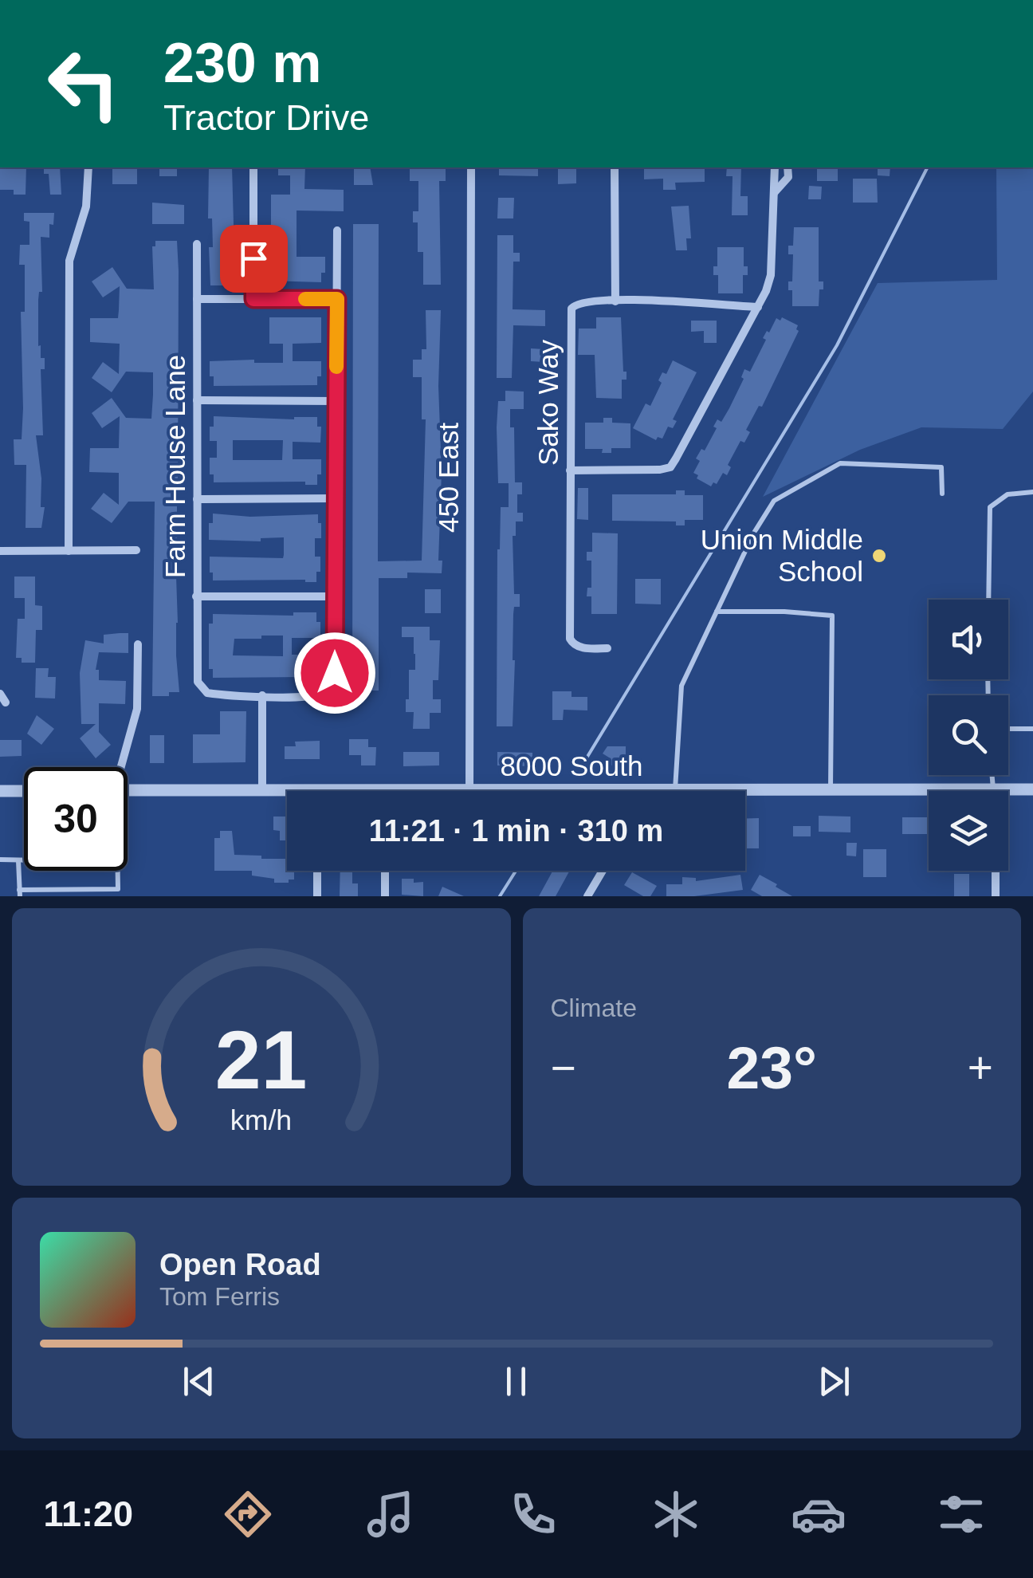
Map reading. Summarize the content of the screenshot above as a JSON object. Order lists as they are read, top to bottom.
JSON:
{
  "streets": {
    "street": [
      "Sako Way",
      "Farm House Lane",
      "450 East",
      "8000 South"
    ]
  },
  "crossings": [
    ["450 East", "8000 South"]
  ],
  "places": ["Union Middle School"],
  "page": {
    "turn": ["230 m", "Tractor Drive"],
    "limit": "30",
    "trip": "11:21 · 1 min · 310 m",
    "tile": "Climate",
    "heat": ["−", "23°", "+"],
    "song": ["Open Road", "Tom Ferris"],
    "tabs": "11:20",
    "gauge": ["21", "km/h"]
  }
}
